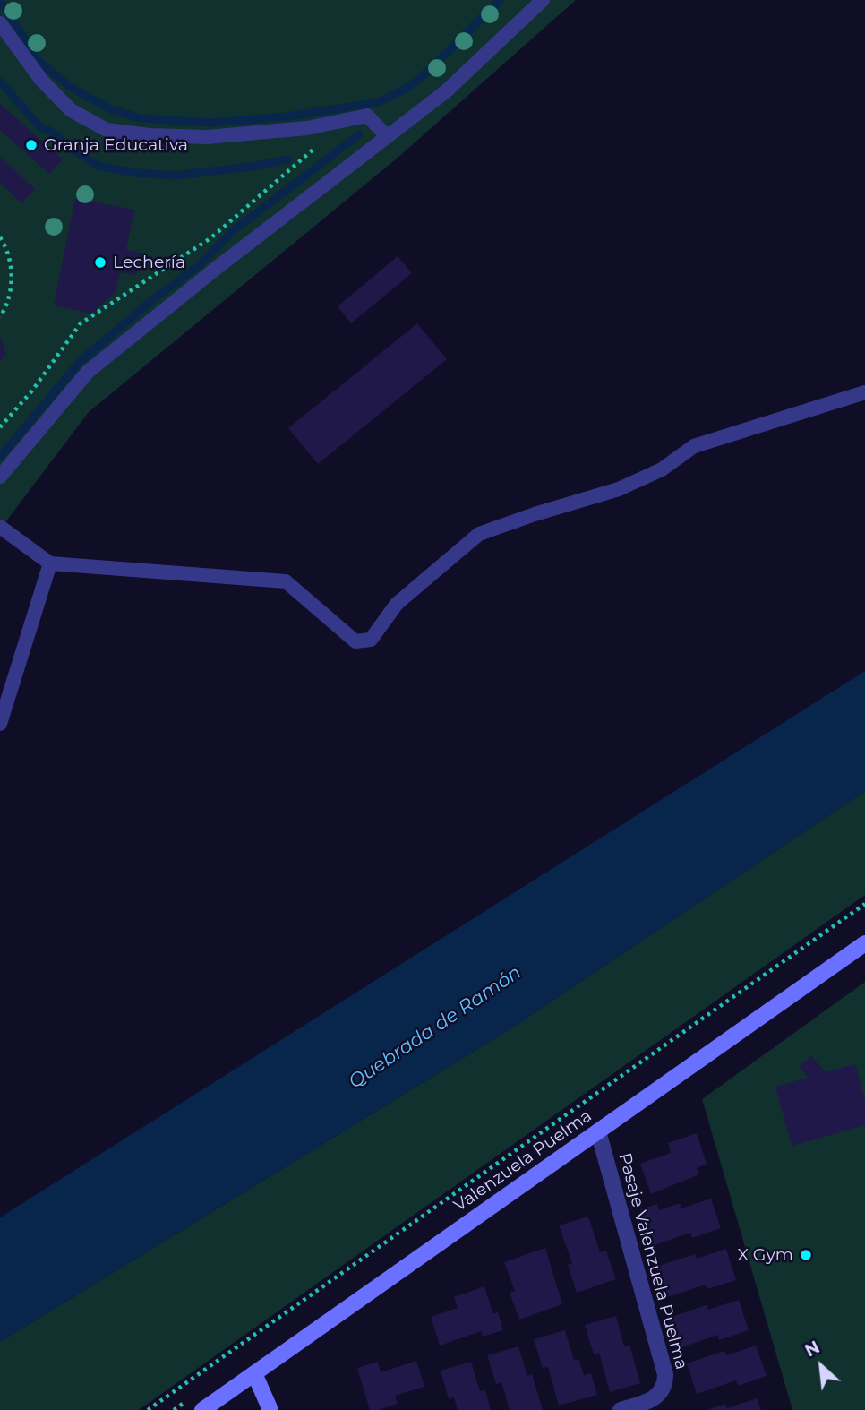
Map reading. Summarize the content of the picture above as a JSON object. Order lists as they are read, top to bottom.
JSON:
{
  "streets": {
    "main road": ["Valenzuela Puelma"],
    "street": ["Pasaje Valenzuela Puelma"]
  },
  "crossings": [
    ["Valenzuela Puelma", "Pasaje Valenzuela Puelma"]
  ],
  "water": ["Quebrada de Ramón"],
  "places": ["Granja Educativa", "Lechería", "X Gym"],
  "north": "top left"
}
